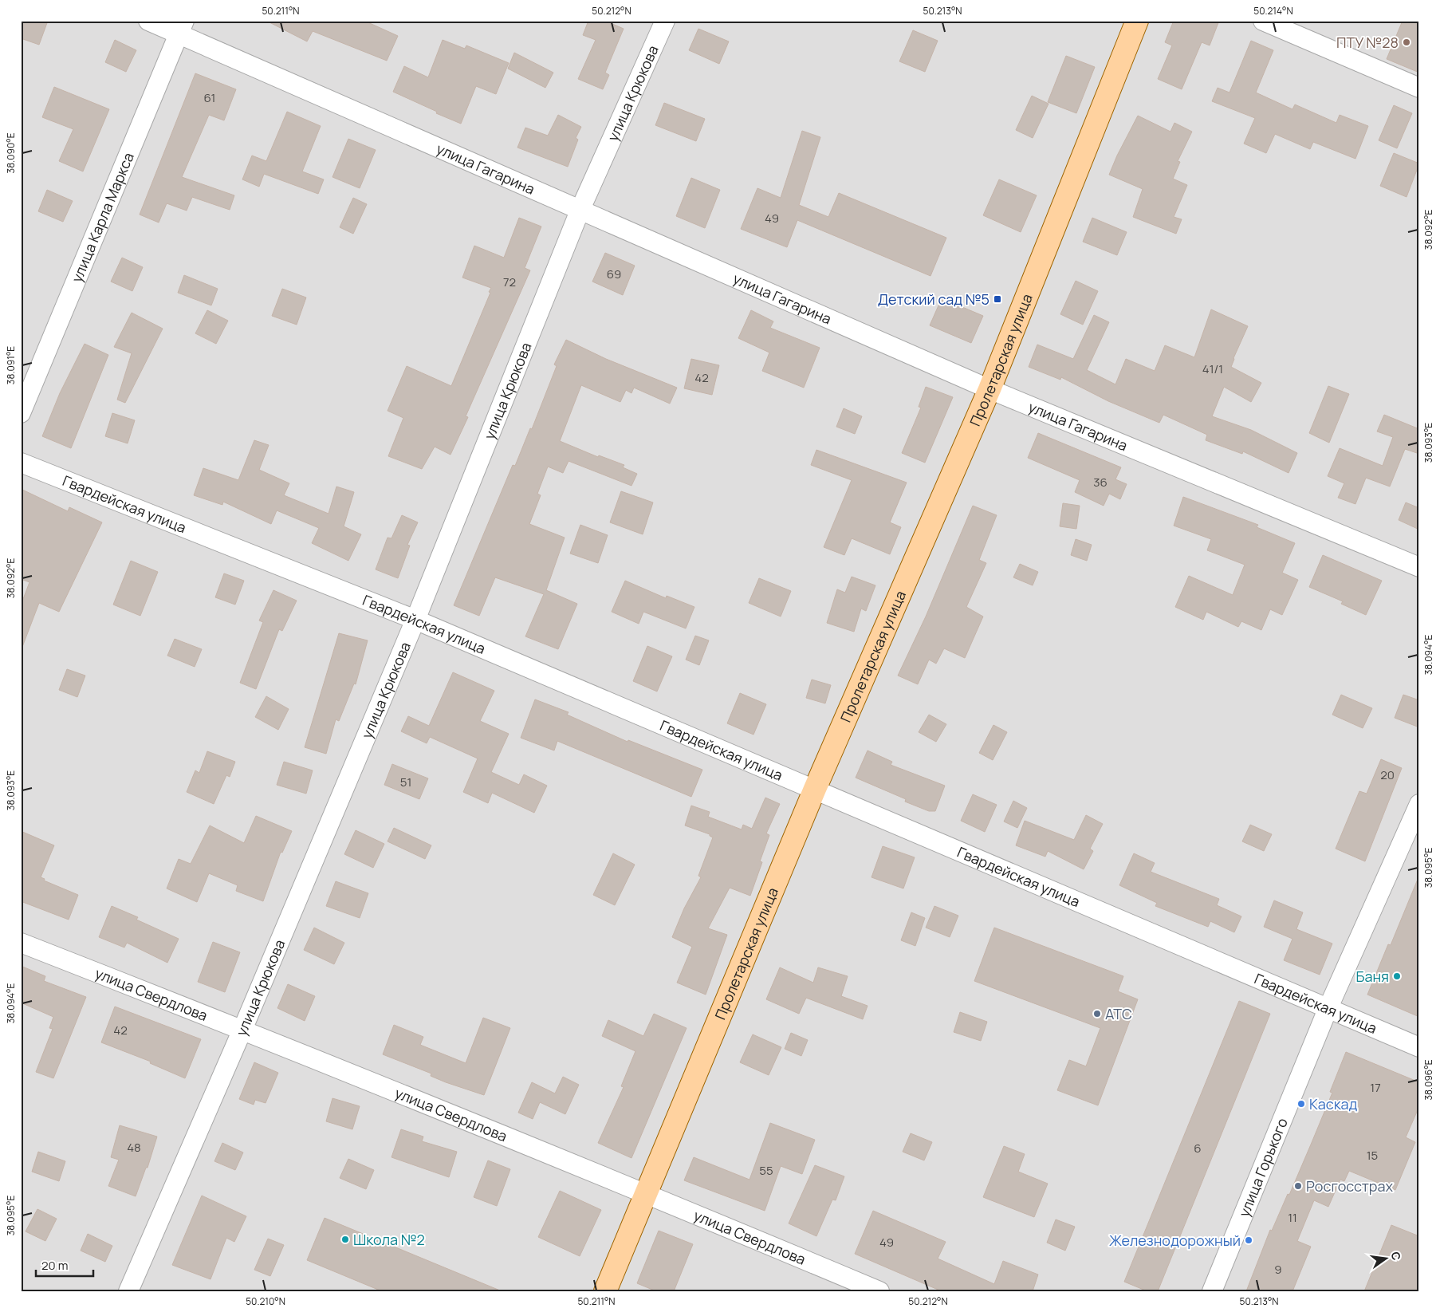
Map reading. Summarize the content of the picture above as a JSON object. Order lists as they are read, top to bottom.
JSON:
{
  "streets": {
    "main road": ["Пролетарская улица"],
    "street": [
      "улица Крюкова",
      "улица Гагарина",
      "улица Карла Маркса",
      "Гвардейская улица",
      "улица Свердлова",
      "улица Горького"
    ]
  },
  "crossings": [
    ["улица Крюкова", "улица Гагарина"],
    ["улица Крюкова", "Гвардейская улица"],
    ["улица Крюкова", "улица Свердлова"],
    ["улица Гагарина", "улица Карла Маркса"],
    ["улица Гагарина", "Пролетарская улица"],
    ["Пролетарская улица", "Гвардейская улица"],
    ["Пролетарская улица", "улица Свердлова"],
    ["Гвардейская улица", "улица Горького"]
  ],
  "places": {
    "other": [
      "ПТУ №28",
      "Баня",
      "АТС",
      "Каскад",
      "Росгосстрах",
      "Школа №2",
      "Железнодорожный"
    ],
    "transit": ["Детский сад №5"]
  },
  "house_numbers": [
    "61",
    "49",
    "69",
    "72",
    "41/1",
    "42",
    "36",
    "20",
    "51",
    "42",
    "17",
    "48",
    "6",
    "15",
    "55",
    "11",
    "49",
    "9"
  ],
  "scale_bar": "20 m",
  "north": "right",
  "coordinates": [
    "50.211°N",
    "50.212°N",
    "50.213°N",
    "50.214°N",
    "38.090°E",
    "38.092°E",
    "38.091°E",
    "38.093°E",
    "38.094°E",
    "38.095°E",
    "38.096°E",
    "50.210°N"
  ]
}
